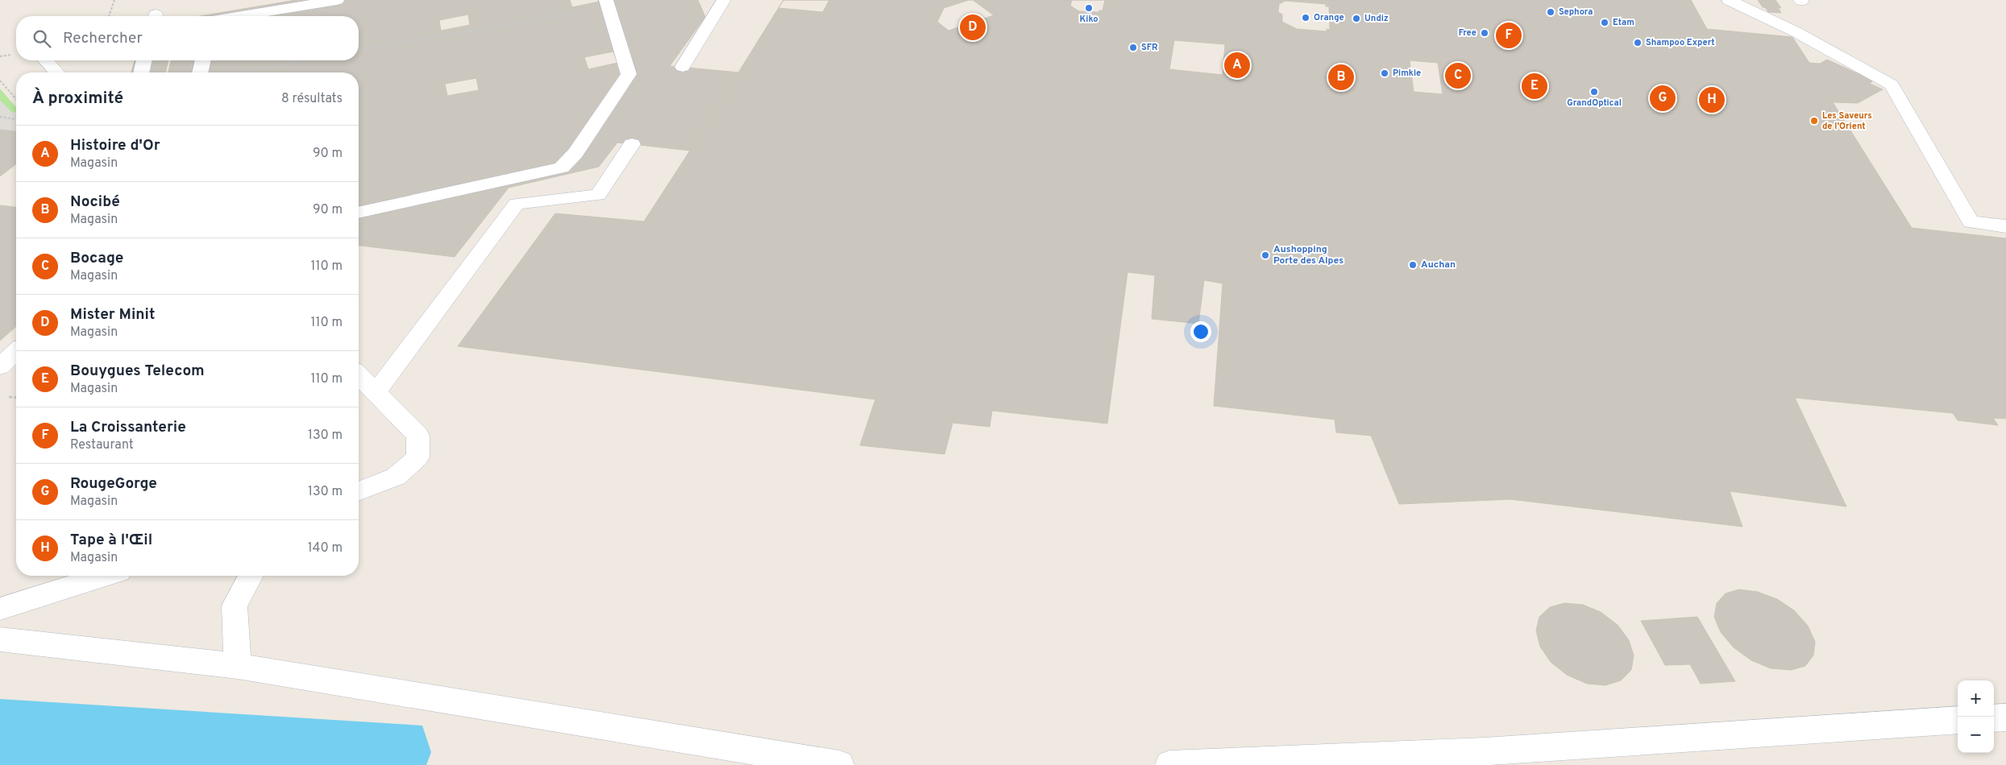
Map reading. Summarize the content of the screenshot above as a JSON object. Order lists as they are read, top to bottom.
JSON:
{
  "places": [
    "Kiko",
    "Sephora",
    "Orange",
    "Undiz",
    "Etam",
    "Free",
    "Shampoo Expert",
    "SFR",
    "Pimkie",
    "GrandOptical",
    "Les Saveurs de l'Orient",
    "Aushopping Porte des Alpes",
    "Auchan"
  ],
  "page": {
    "pins": [
      "D",
      "F",
      "A",
      "C",
      "B",
      "E",
      "G",
      "H"
    ],
    "search": "Rechercher",
    "heading": ["À proximité", "8 résultats"],
    "list": [
      {
        "mark": "A",
        "name": "Histoire d'Or",
        "note": "Magasin",
        "value": "90 m"
      },
      {
        "mark": "B",
        "name": "Nocibé",
        "note": "Magasin",
        "value": "90 m"
      },
      {
        "mark": "C",
        "name": "Bocage",
        "note": "Magasin",
        "value": "110 m"
      },
      {
        "mark": "D",
        "name": "Mister Minit",
        "note": "Magasin",
        "value": "110 m"
      },
      {
        "mark": "E",
        "name": "Bouygues Telecom",
        "note": "Magasin",
        "value": "110 m"
      },
      {
        "mark": "F",
        "name": "La Croissanterie",
        "note": "Restaurant",
        "value": "130 m"
      },
      {
        "mark": "G",
        "name": "RougeGorge",
        "note": "Magasin",
        "value": "130 m"
      },
      {
        "mark": "H",
        "name": "Tape à l'Œil",
        "note": "Magasin",
        "value": "140 m"
      }
    ],
    "map_buttons": ["+", "−"]
  }
}
